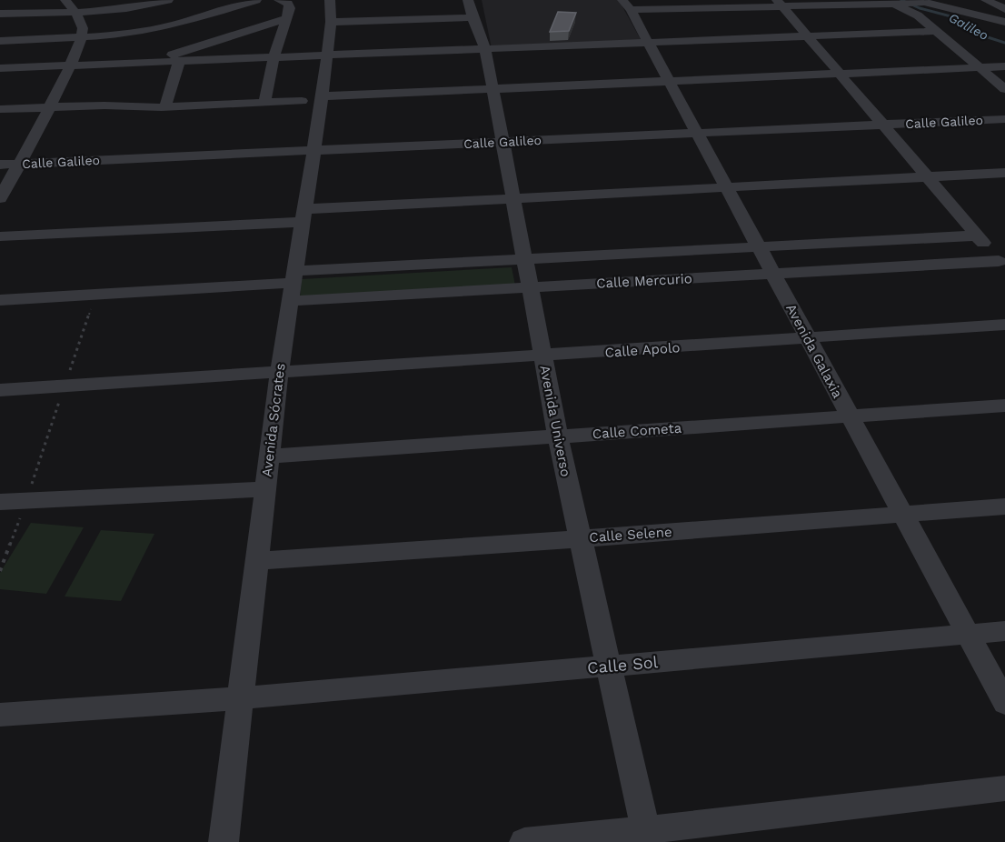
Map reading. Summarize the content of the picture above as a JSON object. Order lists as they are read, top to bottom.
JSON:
{
  "streets": {
    "street": [
      "Calle Galileo",
      "Calle Mercurio",
      "Calle Apolo",
      "Avenida Galaxia",
      "Avenida Sócrates",
      "Avenida Universo",
      "Calle Cometa",
      "Calle Selene",
      "Calle Sol"
    ]
  },
  "crossings": [
    ["Calle Galileo", "Avenida Galaxia"],
    ["Calle Galileo", "Avenida Sócrates"],
    ["Calle Galileo", "Avenida Universo"],
    ["Calle Mercurio", "Avenida Galaxia"],
    ["Calle Mercurio", "Avenida Sócrates"],
    ["Calle Mercurio", "Avenida Universo"],
    ["Calle Apolo", "Avenida Galaxia"],
    ["Calle Apolo", "Avenida Sócrates"],
    ["Calle Apolo", "Avenida Universo"],
    ["Avenida Galaxia", "Calle Cometa"],
    ["Avenida Galaxia", "Calle Selene"],
    ["Avenida Galaxia", "Calle Sol"],
    ["Avenida Sócrates", "Calle Cometa"],
    ["Avenida Sócrates", "Calle Selene"],
    ["Avenida Sócrates", "Calle Sol"],
    ["Avenida Universo", "Calle Cometa"],
    ["Avenida Universo", "Calle Selene"],
    ["Avenida Universo", "Calle Sol"]
  ],
  "water": ["Galileo"]
}
